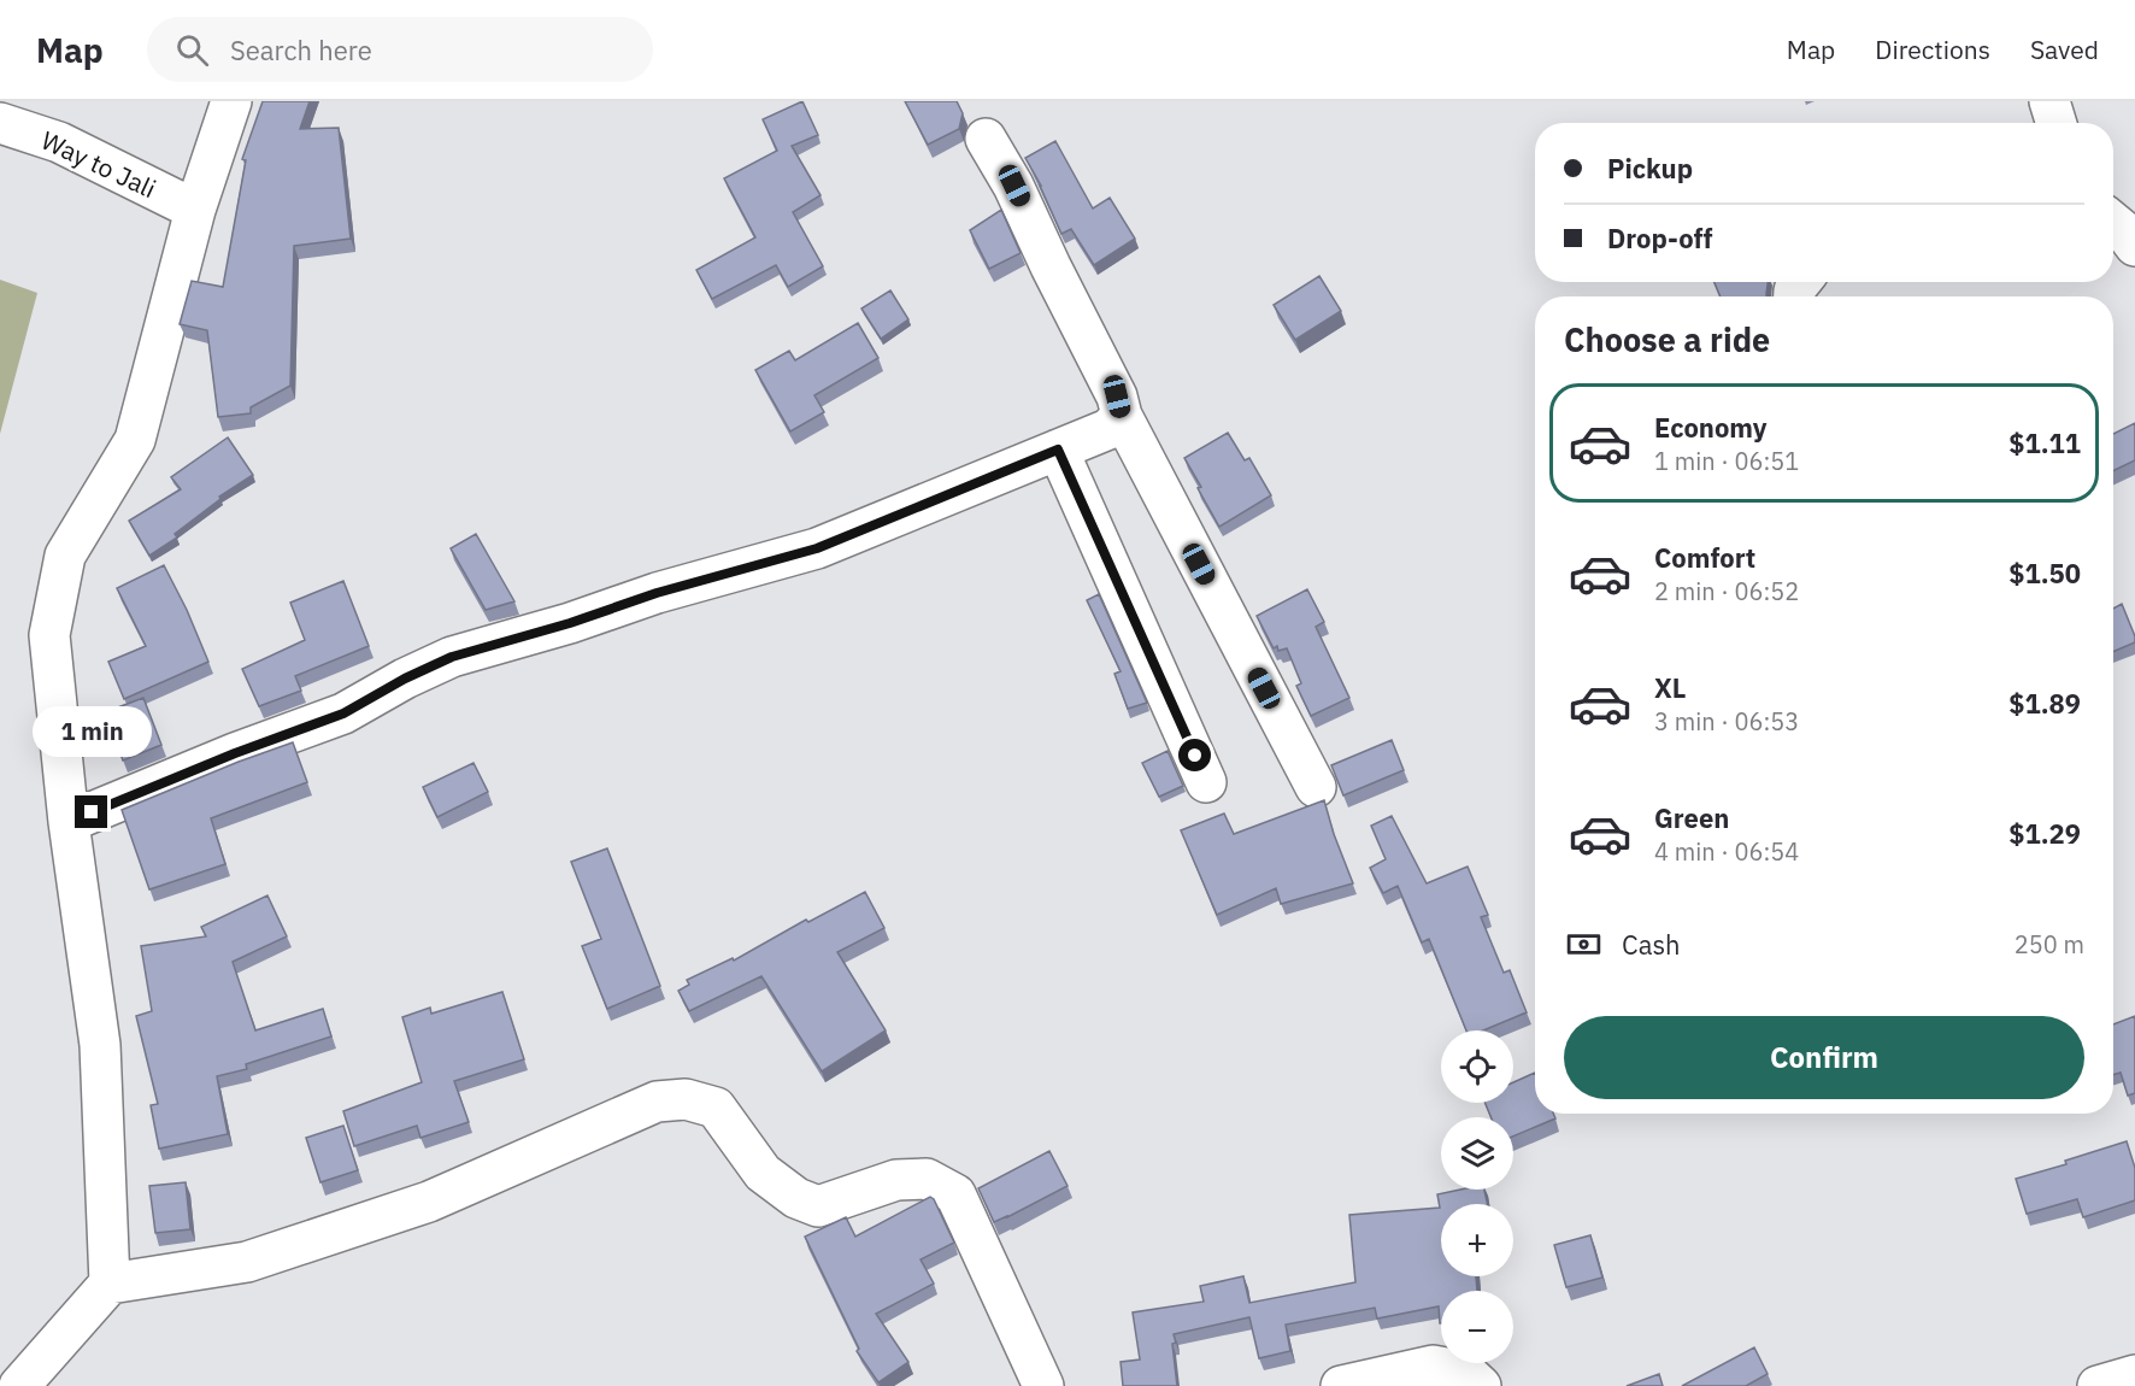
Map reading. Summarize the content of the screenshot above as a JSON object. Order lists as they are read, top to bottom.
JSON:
{
  "streets": {
    "street": ["Way to Jali"]
  },
  "page": {
    "header": "Map",
    "search": "Search here",
    "nav": ["Map", "Directions", "Saved"],
    "banner": ["Pickup", "Drop-off"],
    "heading": "Choose a ride",
    "list": [
      {
        "name": "Economy",
        "note": "1 min · 06:51",
        "value": "$1.11"
      },
      {
        "name": "Comfort",
        "note": "2 min · 06:52",
        "value": "$1.50"
      },
      {
        "name": "XL",
        "note": "3 min · 06:53",
        "value": "$1.89"
      },
      {
        "name": "Green",
        "note": "4 min · 06:54",
        "value": "$1.29"
      }
    ],
    "bubble": "1 min",
    "pay": ["Cash", "250 m"],
    "buttons": "Confirm",
    "map_buttons": ["+", "−"]
  }
}
